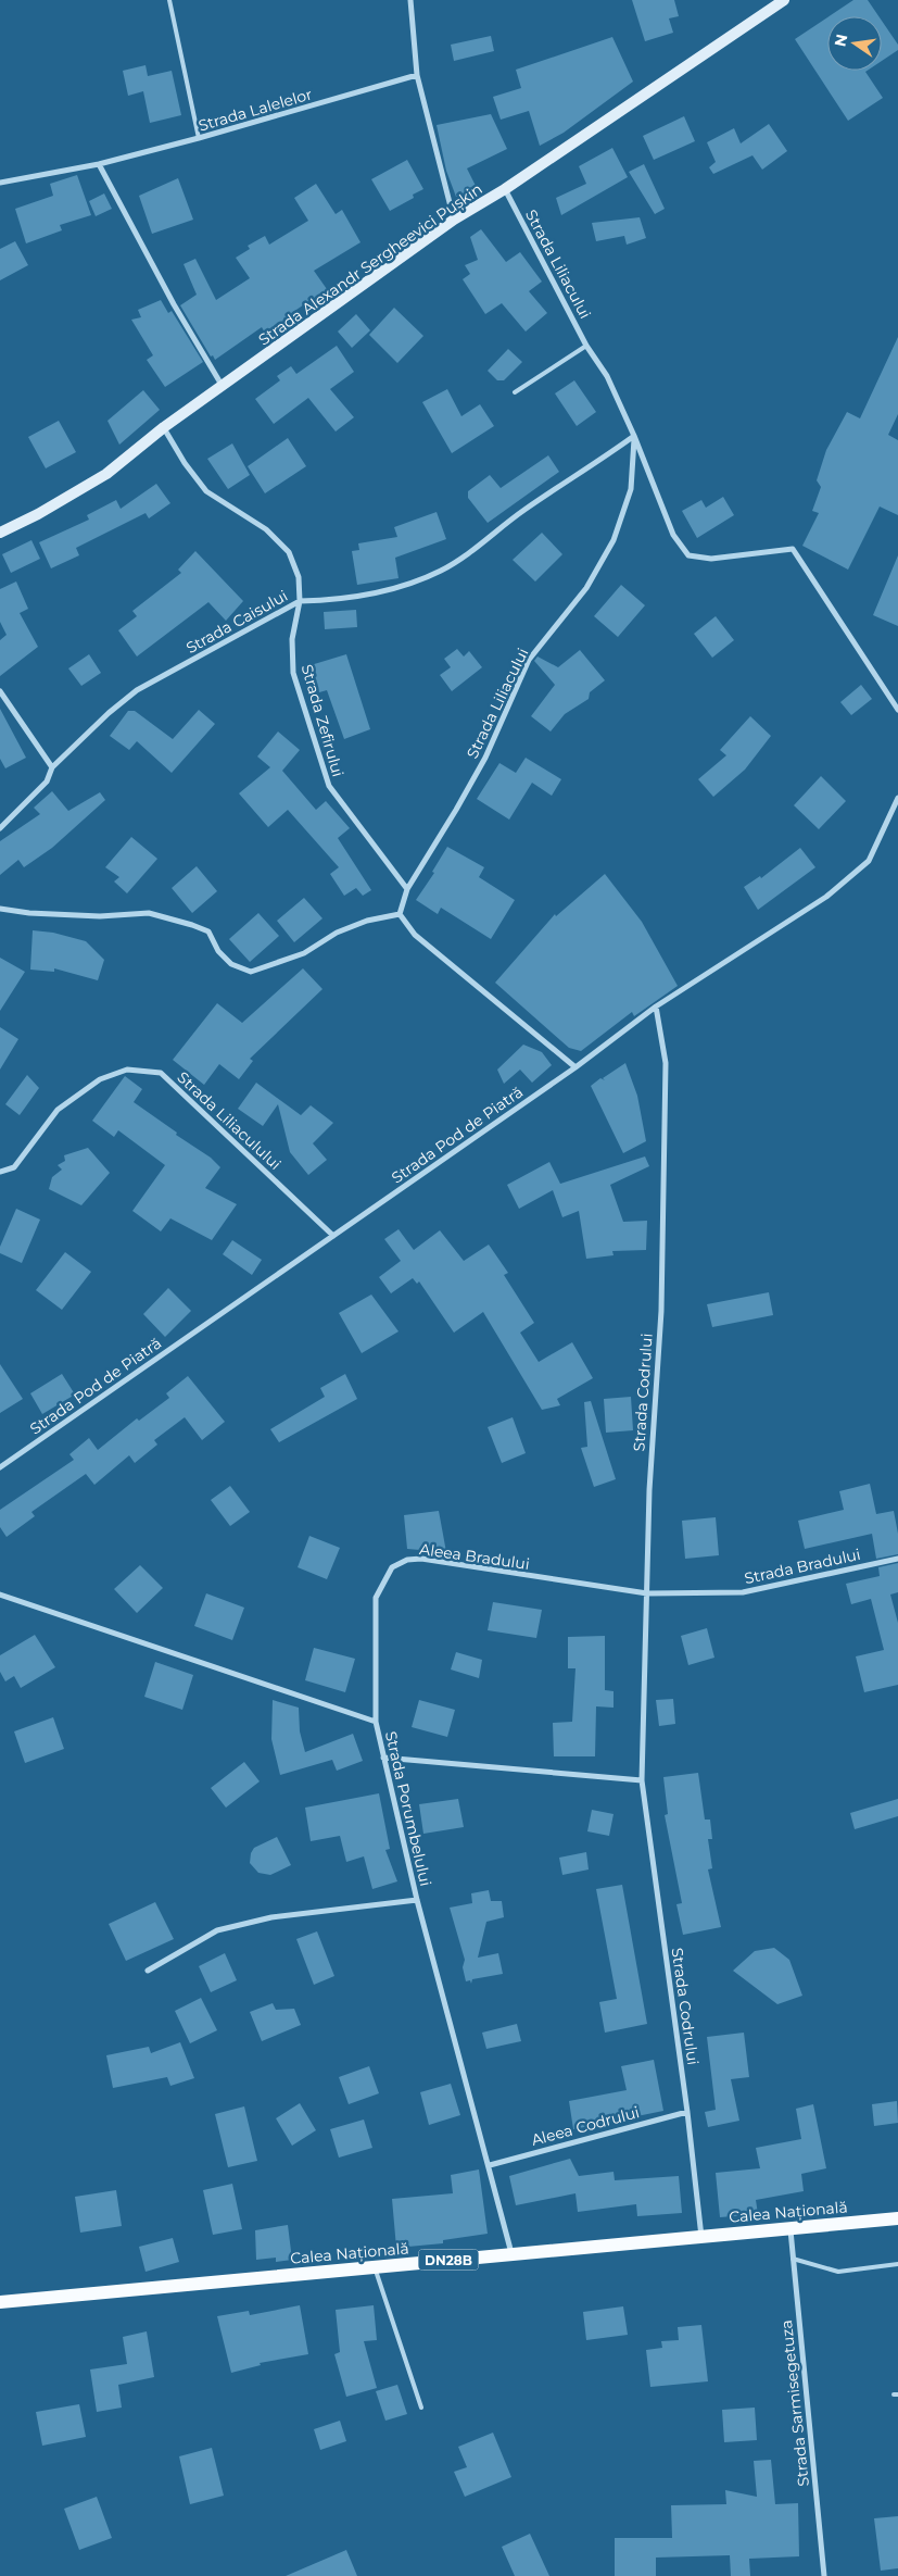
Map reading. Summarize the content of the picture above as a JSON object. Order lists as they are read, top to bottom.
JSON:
{
  "streets": {
    "main road": ["Calea Națională", "DN28B"],
    "street": [
      "Strada Lalelelor",
      "Strada Alexandr Sergheevici Pușkin",
      "Strada Liliacului",
      "Strada Caisului",
      "Strada Zefirului",
      "Strada Liliaculului",
      "Strada Pod de Piatră",
      "Strada Codrului",
      "Aleea Bradului",
      "Strada Bradului",
      "Strada Porumbelului",
      "Aleea Codrului",
      "Strada Sarmisegetuza"
    ]
  },
  "crossings": [
    ["Strada Alexandr Sergheevici Pușkin", "Strada Liliacului"],
    ["Strada Alexandr Sergheevici Pușkin", "Strada Zefirului"],
    ["Strada Liliacului", "Strada Caisului"],
    ["Strada Liliacului", "Strada Zefirului"],
    ["Strada Caisului", "Strada Zefirului"],
    ["Strada Liliaculului", "Strada Pod de Piatră"],
    ["Strada Pod de Piatră", "Strada Codrului"],
    ["Strada Codrului", "Aleea Bradului"],
    ["Strada Codrului", "Strada Bradului"],
    ["Strada Codrului", "Aleea Codrului"],
    ["Strada Codrului", "Calea Națională"],
    ["Aleea Bradului", "Strada Bradului"],
    ["Aleea Bradului", "Strada Porumbelului"],
    ["Strada Porumbelului", "Aleea Codrului"],
    ["Strada Porumbelului", "Calea Națională"],
    ["Calea Națională", "Strada Sarmisegetuza"]
  ],
  "north": "left"
}
